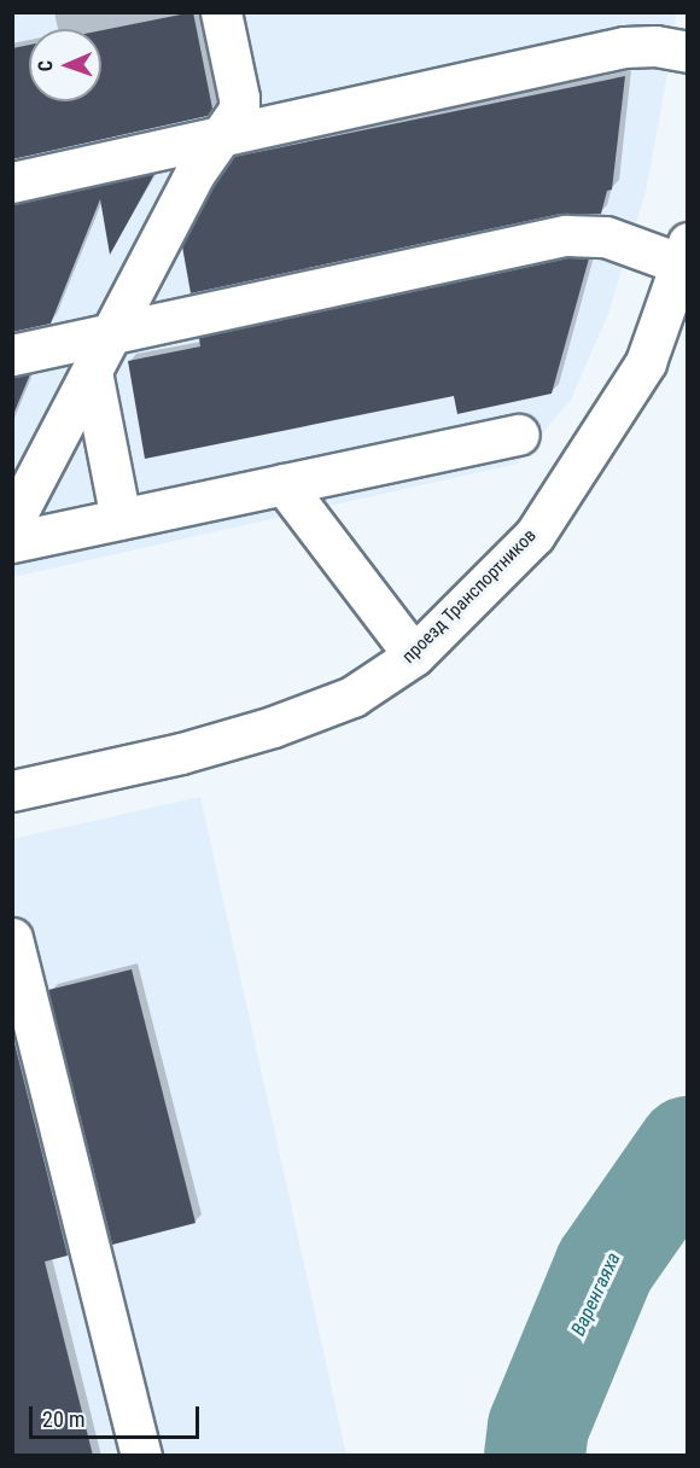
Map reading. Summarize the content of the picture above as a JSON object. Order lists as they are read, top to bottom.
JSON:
{
  "streets": {
    "street": ["проезд Транспортников"]
  },
  "water": ["Варенгаяха"],
  "scale_bar": "20 m",
  "north": "left"
}
